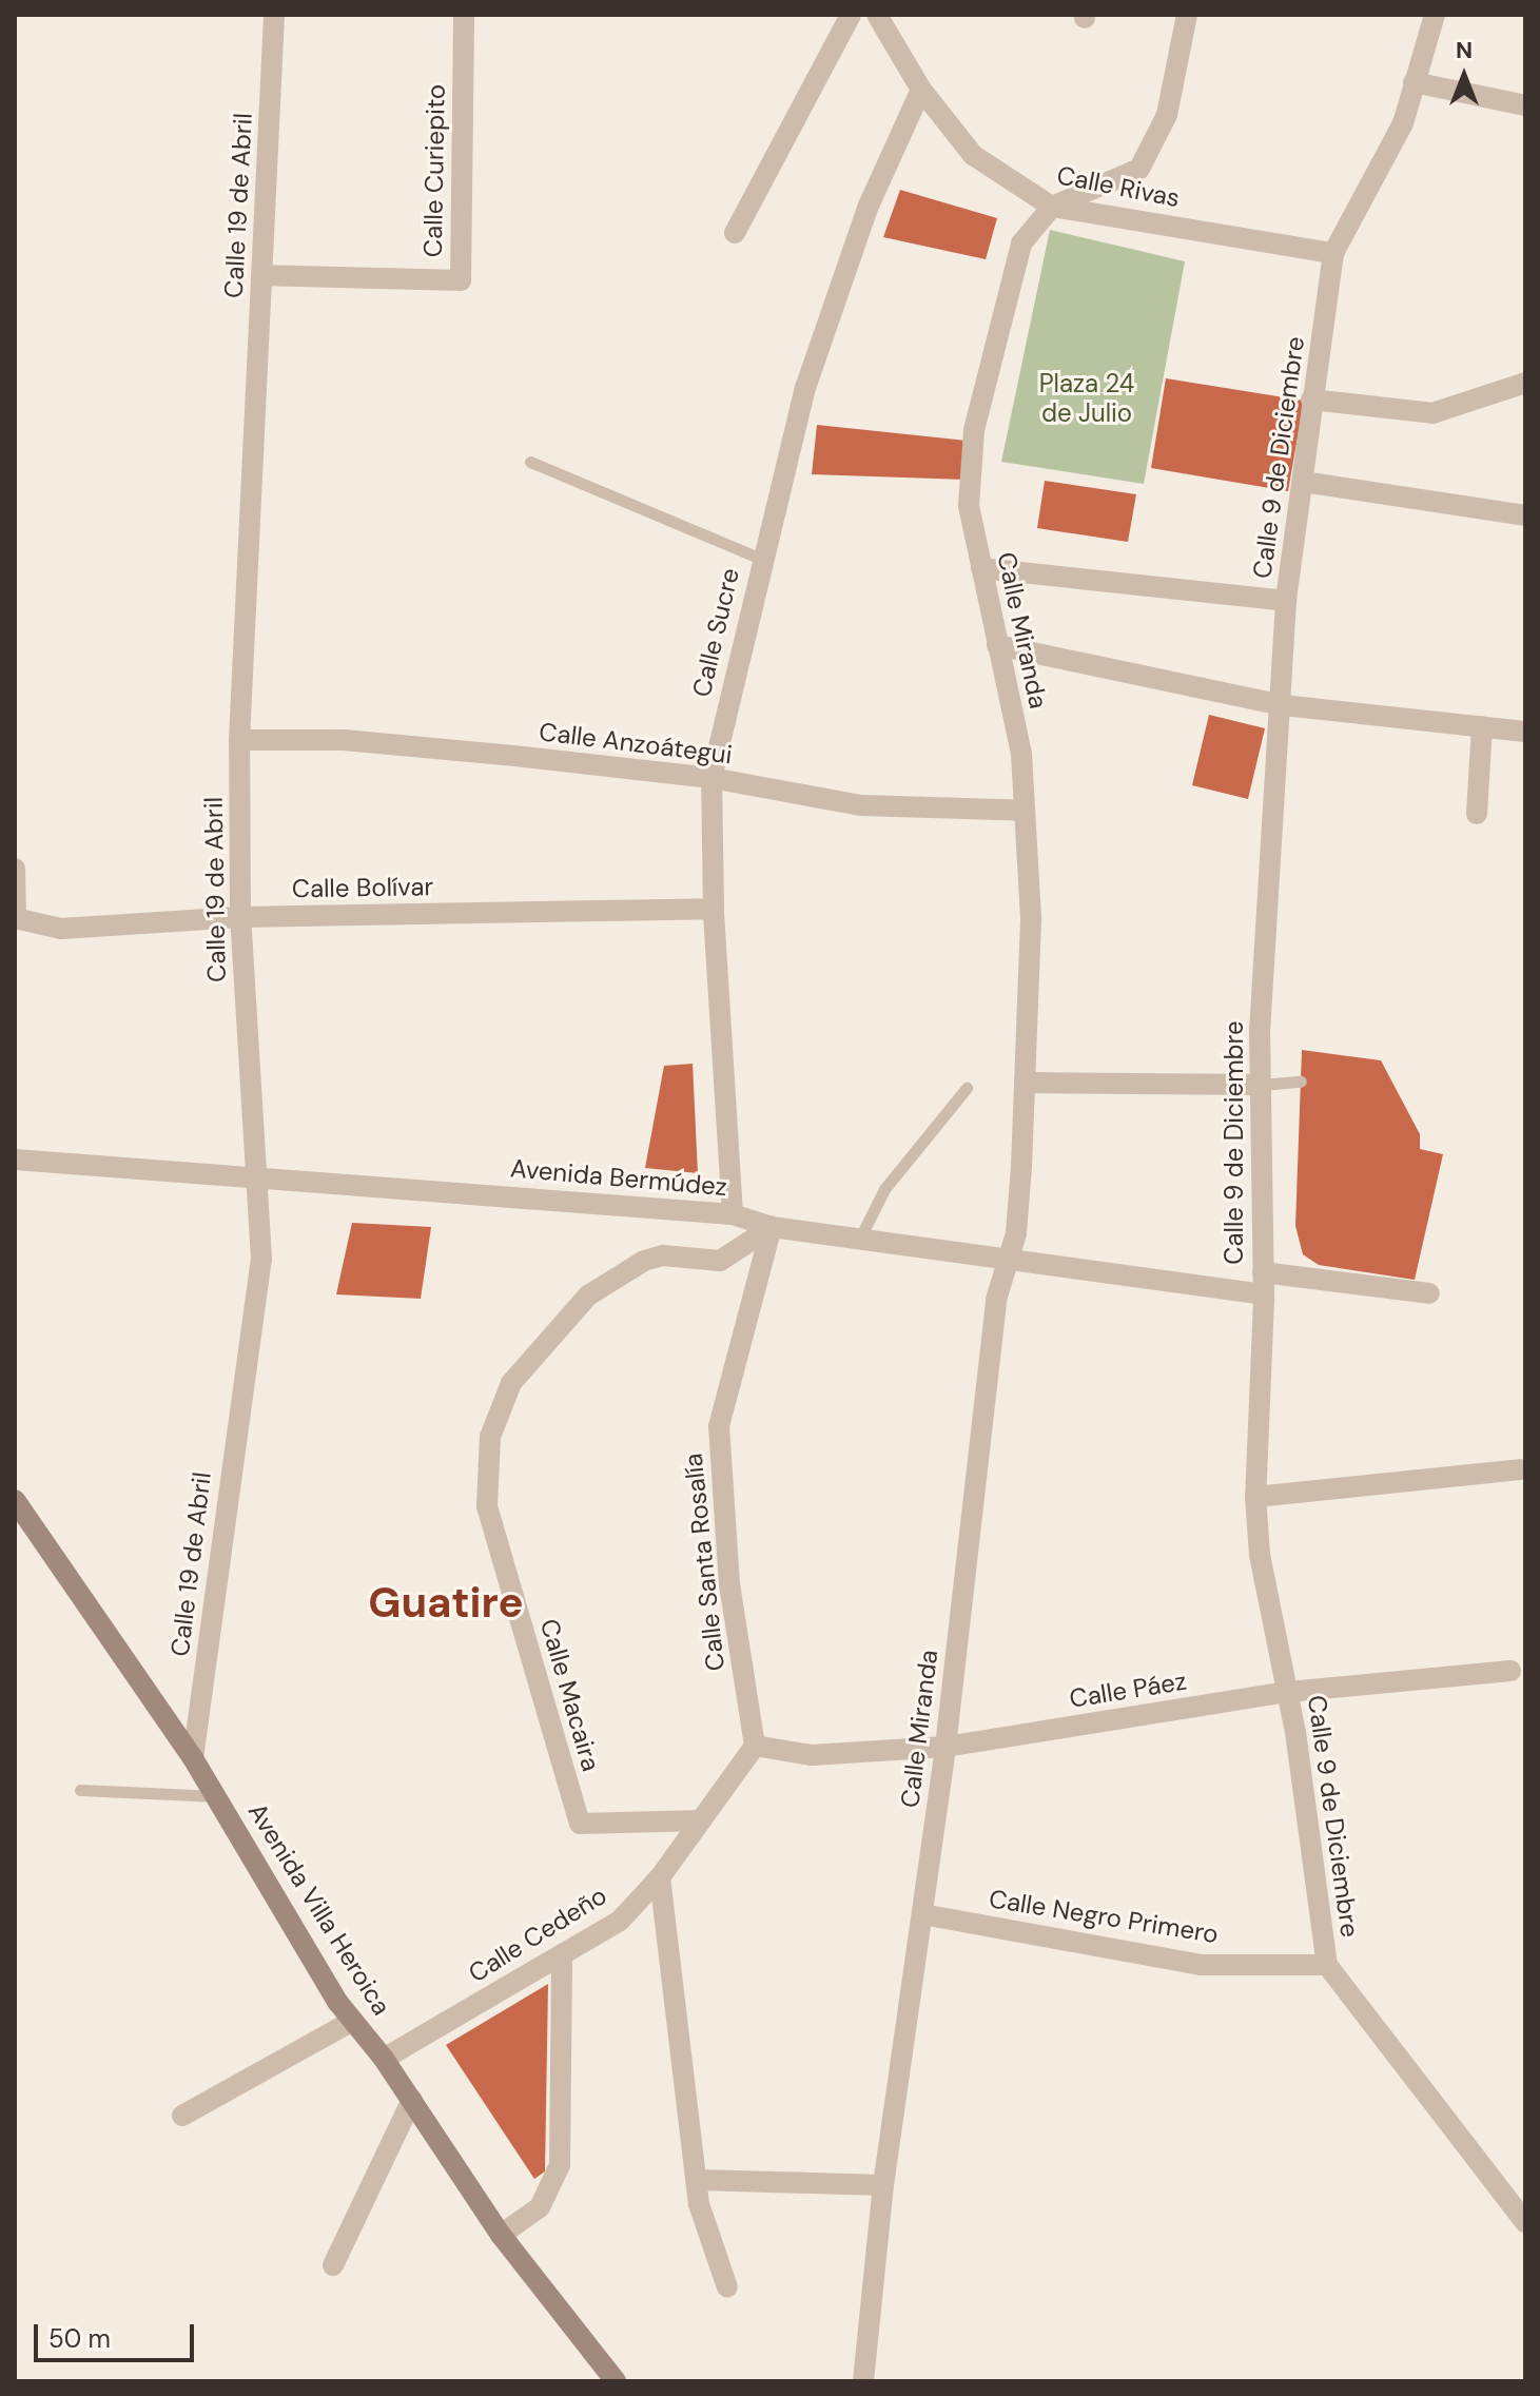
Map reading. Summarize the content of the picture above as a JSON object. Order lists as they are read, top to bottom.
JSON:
{
  "streets": {
    "main road": ["Avenida Villa Heroica"],
    "street": [
      "Calle Curiepito",
      "Calle Rivas",
      "Calle 19 de Abril",
      "Calle 9 de Diciembre",
      "Calle Miranda",
      "Calle Sucre",
      "Calle Anzoátegui",
      "Calle Bolívar",
      "Avenida Bermúdez",
      "Calle Santa Rosalía",
      "Calle Páez",
      "Calle Macaira",
      "Calle Negro Primero",
      "Calle Cedeño"
    ]
  },
  "crossings": [
    ["Calle Curiepito", "Calle 19 de Abril"],
    ["Calle Rivas", "Calle 9 de Diciembre"],
    ["Calle Rivas", "Calle Miranda"],
    ["Calle Rivas", "Calle Sucre"],
    ["Calle 19 de Abril", "Calle Anzoátegui"],
    ["Calle 19 de Abril", "Calle Bolívar"],
    ["Calle 19 de Abril", "Avenida Bermúdez"],
    ["Calle 19 de Abril", "Avenida Villa Heroica"],
    ["Calle 9 de Diciembre", "Avenida Bermúdez"],
    ["Calle 9 de Diciembre", "Calle Páez"],
    ["Calle 9 de Diciembre", "Calle Negro Primero"],
    ["Calle Miranda", "Calle Anzoátegui"],
    ["Calle Miranda", "Avenida Bermúdez"],
    ["Calle Miranda", "Calle Páez"],
    ["Calle Miranda", "Calle Negro Primero"],
    ["Calle Sucre", "Calle Anzoátegui"],
    ["Calle Sucre", "Calle Bolívar"],
    ["Calle Sucre", "Avenida Bermúdez"],
    ["Avenida Bermúdez", "Calle Santa Rosalía"],
    ["Avenida Bermúdez", "Calle Macaira"],
    ["Calle Santa Rosalía", "Calle Páez"],
    ["Calle Santa Rosalía", "Calle Macaira"],
    ["Calle Santa Rosalía", "Calle Cedeño"],
    ["Calle Páez", "Calle Cedeño"],
    ["Calle Macaira", "Calle Cedeño"],
    ["Avenida Villa Heroica", "Calle Cedeño"]
  ],
  "districts": ["Guatire"],
  "parks": ["Plaza 24 de Julio"],
  "scale_bar": "50 m",
  "north": "top"
}
